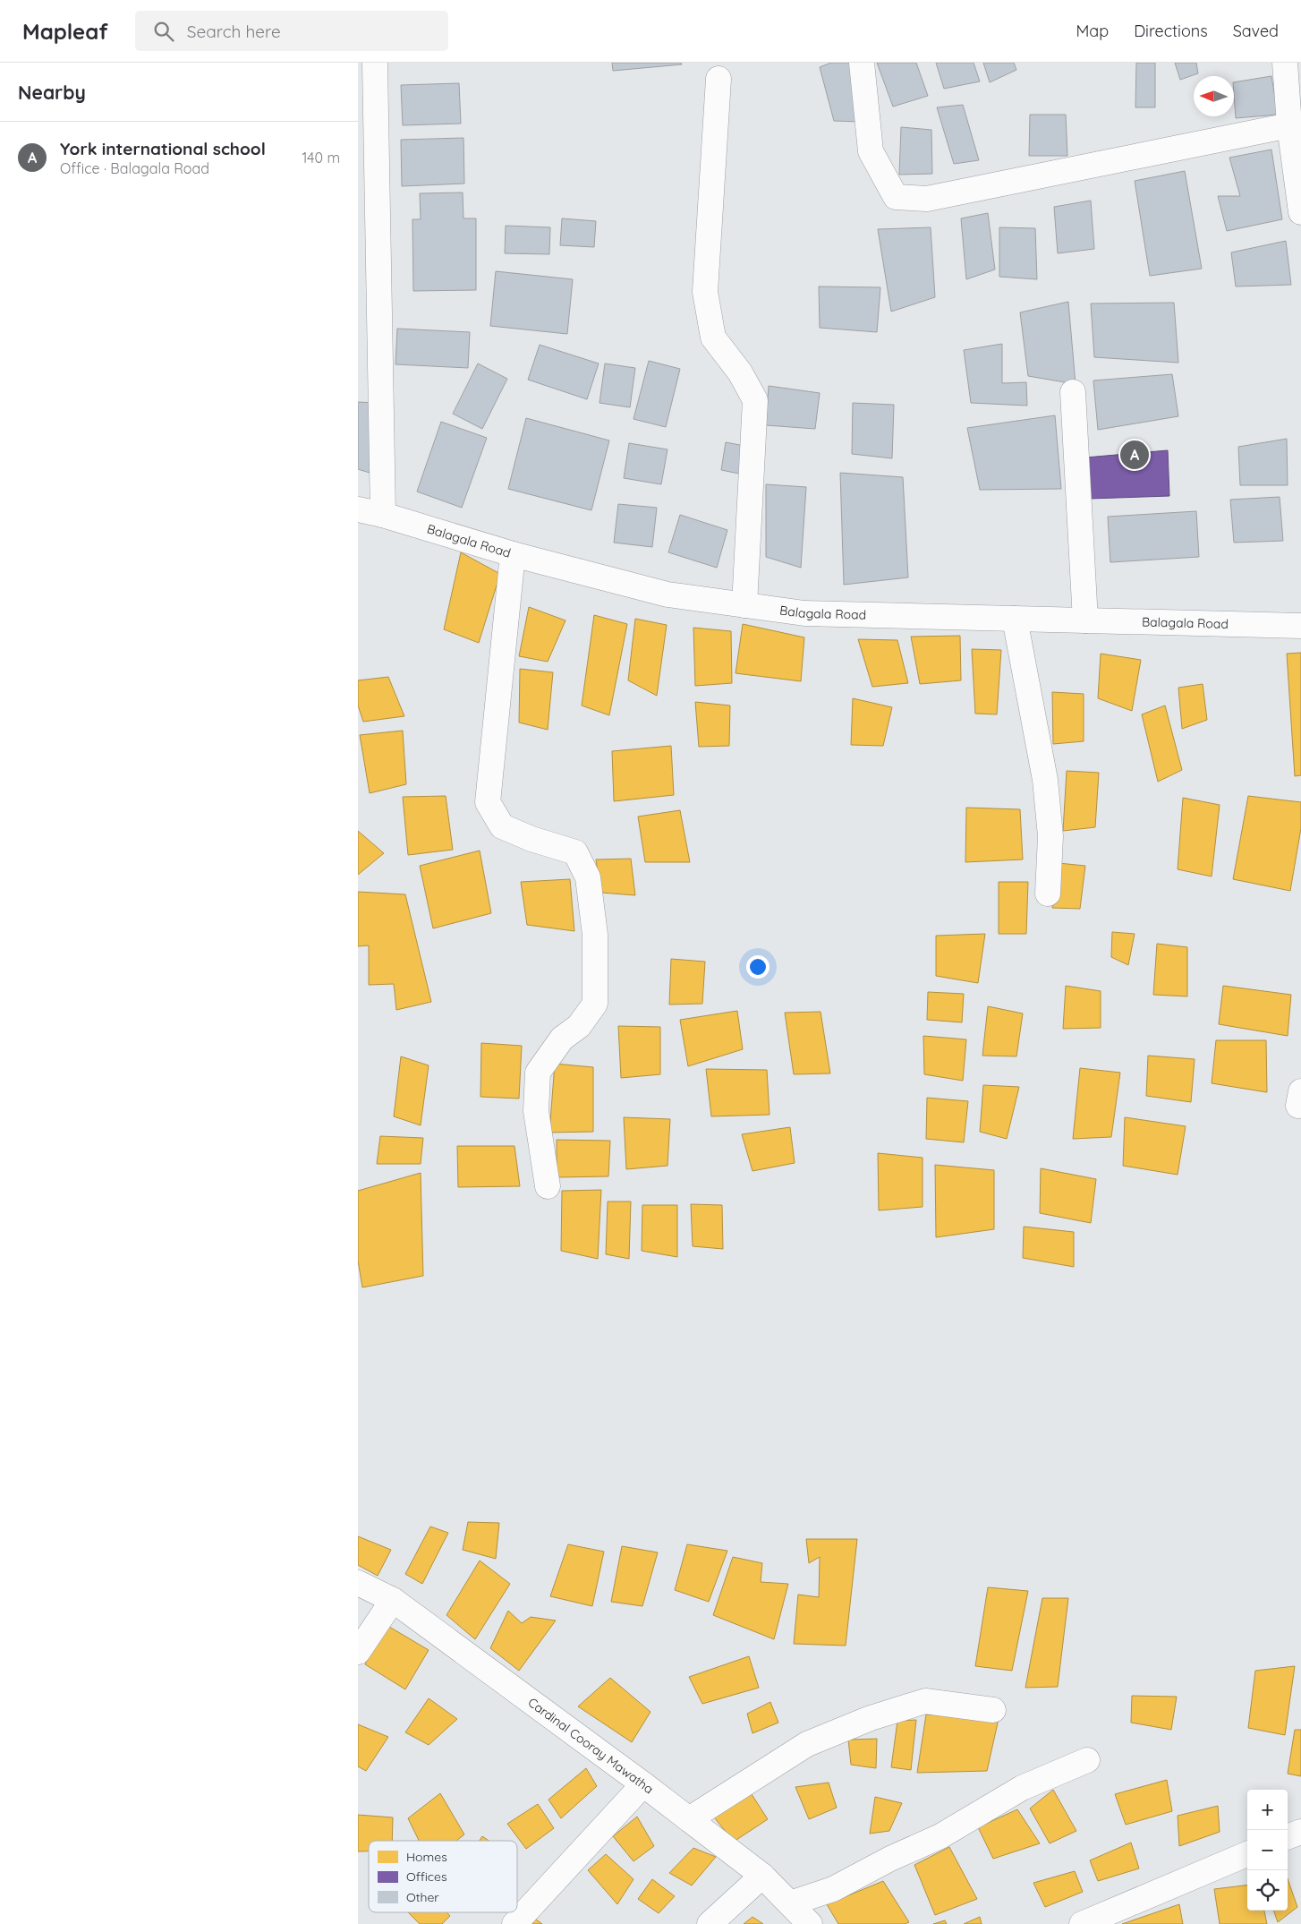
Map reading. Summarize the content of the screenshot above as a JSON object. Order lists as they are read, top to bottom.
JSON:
{
  "streets": {
    "street": ["Balagala Road", "Cardinal Cooray Mawatha"]
  },
  "legend": ["Homes", "Offices", "Other"],
  "north": "left",
  "page": {
    "header": "Mapleaf",
    "search": "Search here",
    "nav": ["Map", "Directions", "Saved"],
    "heading": "Nearby",
    "list": [
      {
        "mark": "A",
        "name": "York international school",
        "note": "Office · Balagala Road",
        "value": "140 m"
      }
    ],
    "pins": "A",
    "map_buttons": ["+", "−"]
  }
}
